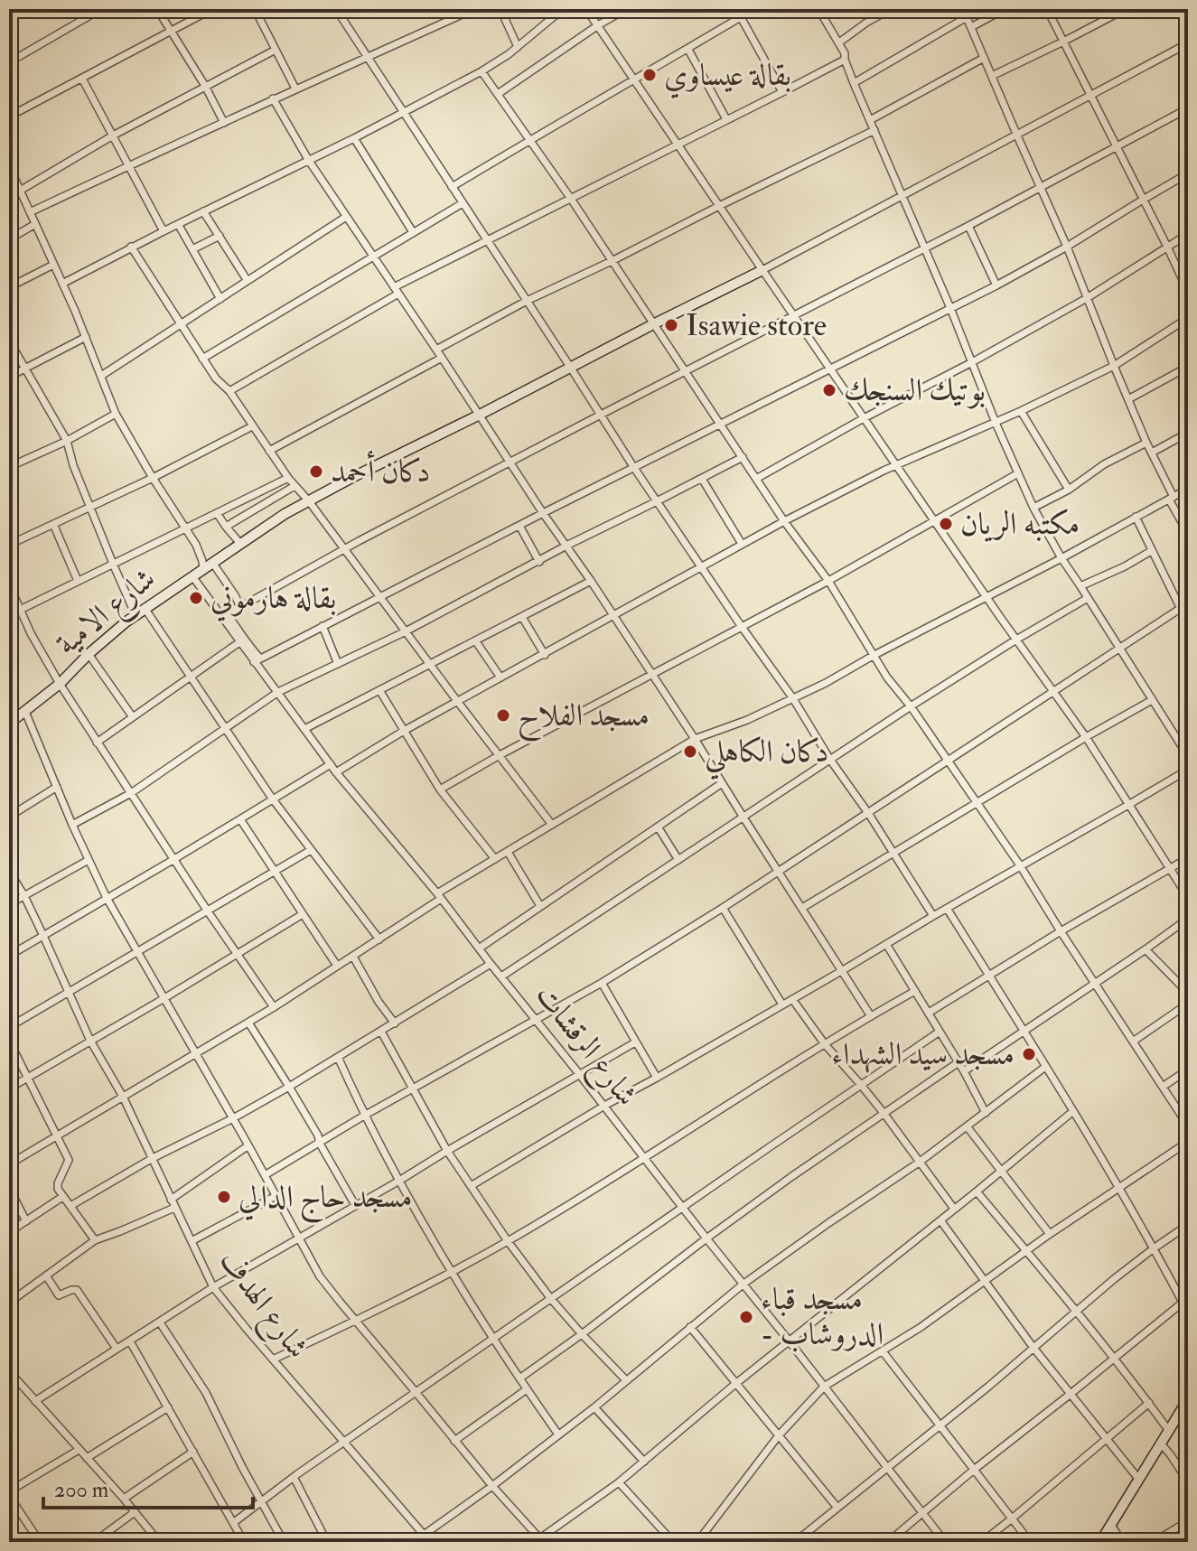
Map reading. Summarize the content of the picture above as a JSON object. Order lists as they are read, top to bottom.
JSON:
{
  "streets": {
    "street": ["شارع الامية", "شارع الرقشات", "شارع الهدف"]
  },
  "crossings": [
    ["شارع الامية", "شارع الرقشات"]
  ],
  "places": [
    "بقالة عيساوي",
    "Isawie store",
    "بوتيك السنجك",
    "دكان أحمد",
    "مكتبه الريان",
    "بقالة هارموني",
    "مسجد الفلاح",
    "دكان الكاهلي",
    "مسجد سيد الشهداء",
    "مسجد حاج الدالي",
    "مسجد قباء - الدروشاب"
  ],
  "scale_bar": "200 m"
}
